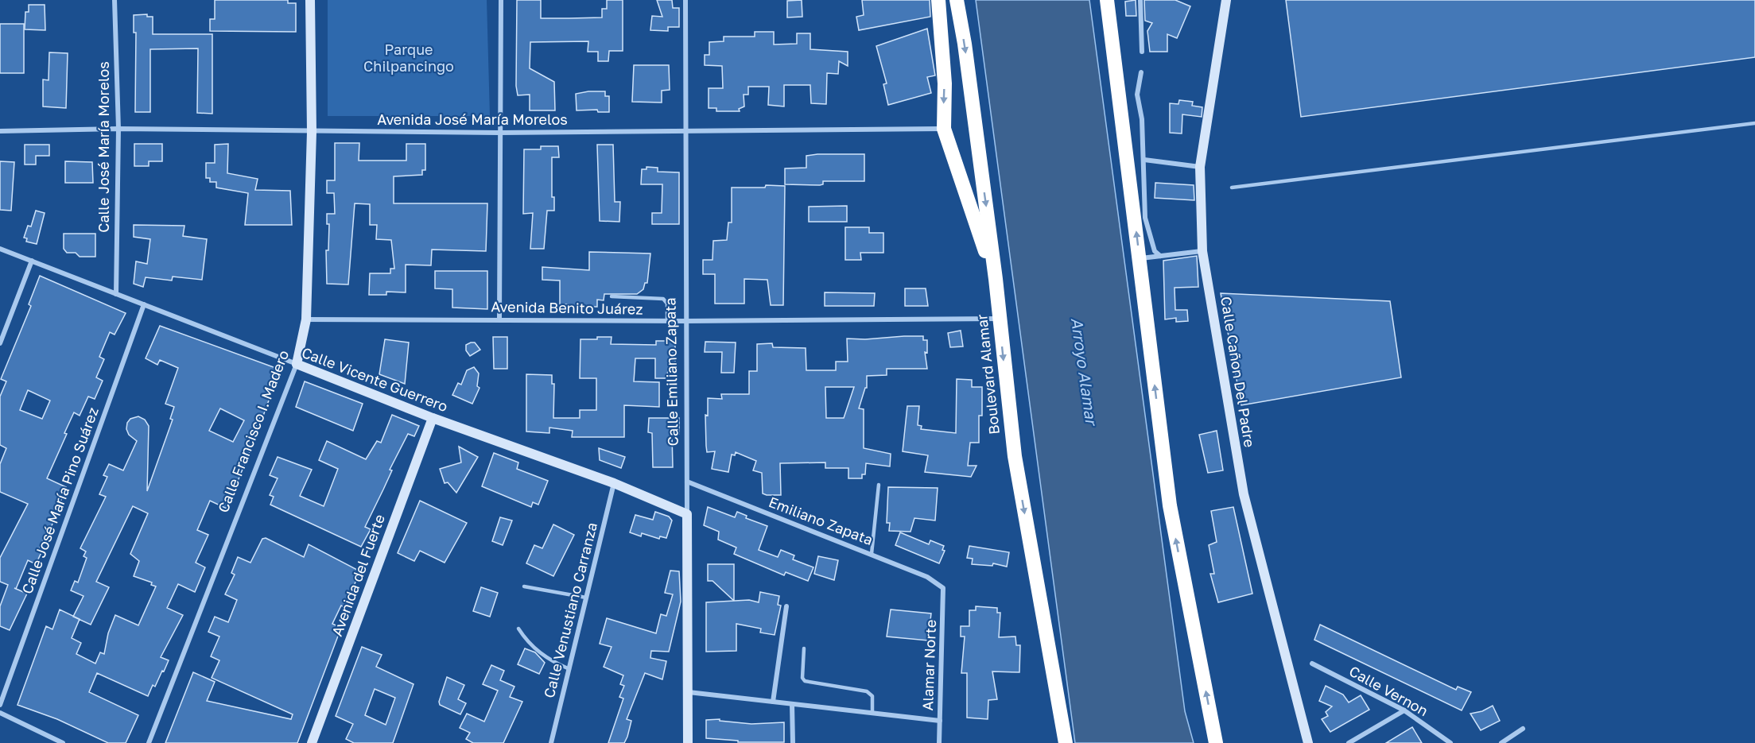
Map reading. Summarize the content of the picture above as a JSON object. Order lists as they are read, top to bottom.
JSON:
{
  "streets": {
    "highway": ["Boulevard Alamar"],
    "street": [
      "Avenida José María Morelos",
      "Calle José María Morelos",
      "Avenida Benito Juárez",
      "Calle Emiliano Zapata",
      "Calle Cañon Del Padre",
      "Calle Vicente Guerrero",
      "Calle Francisco I. Madero",
      "Calle José María Pino Suárez",
      "Emiliano Zapata",
      "Avenida del Fuerte",
      "Calle Venustiano Carranza",
      "Alamar Norte",
      "Calle Vernon"
    ]
  },
  "crossings": [
    ["Avenida José María Morelos", "Calle José María Morelos"],
    ["Avenida José María Morelos", "Calle Emiliano Zapata"],
    ["Avenida José María Morelos", "Calle Francisco I. Madero"],
    ["Calle José María Morelos", "Calle Vicente Guerrero"],
    ["Avenida Benito Juárez", "Calle Emiliano Zapata"],
    ["Avenida Benito Juárez", "Boulevard Alamar"],
    ["Avenida Benito Juárez", "Calle Francisco I. Madero"],
    ["Calle Emiliano Zapata", "Calle Vicente Guerrero"],
    ["Calle Emiliano Zapata", "Emiliano Zapata"],
    ["Calle Vicente Guerrero", "Calle Francisco I. Madero"],
    ["Calle Vicente Guerrero", "Calle José María Pino Suárez"],
    ["Calle Vicente Guerrero", "Avenida del Fuerte"],
    ["Calle Vicente Guerrero", "Calle Venustiano Carranza"],
    ["Emiliano Zapata", "Alamar Norte"]
  ],
  "water": ["Arroyo Alamar"],
  "parks": ["Parque Chilpancingo"]
}
